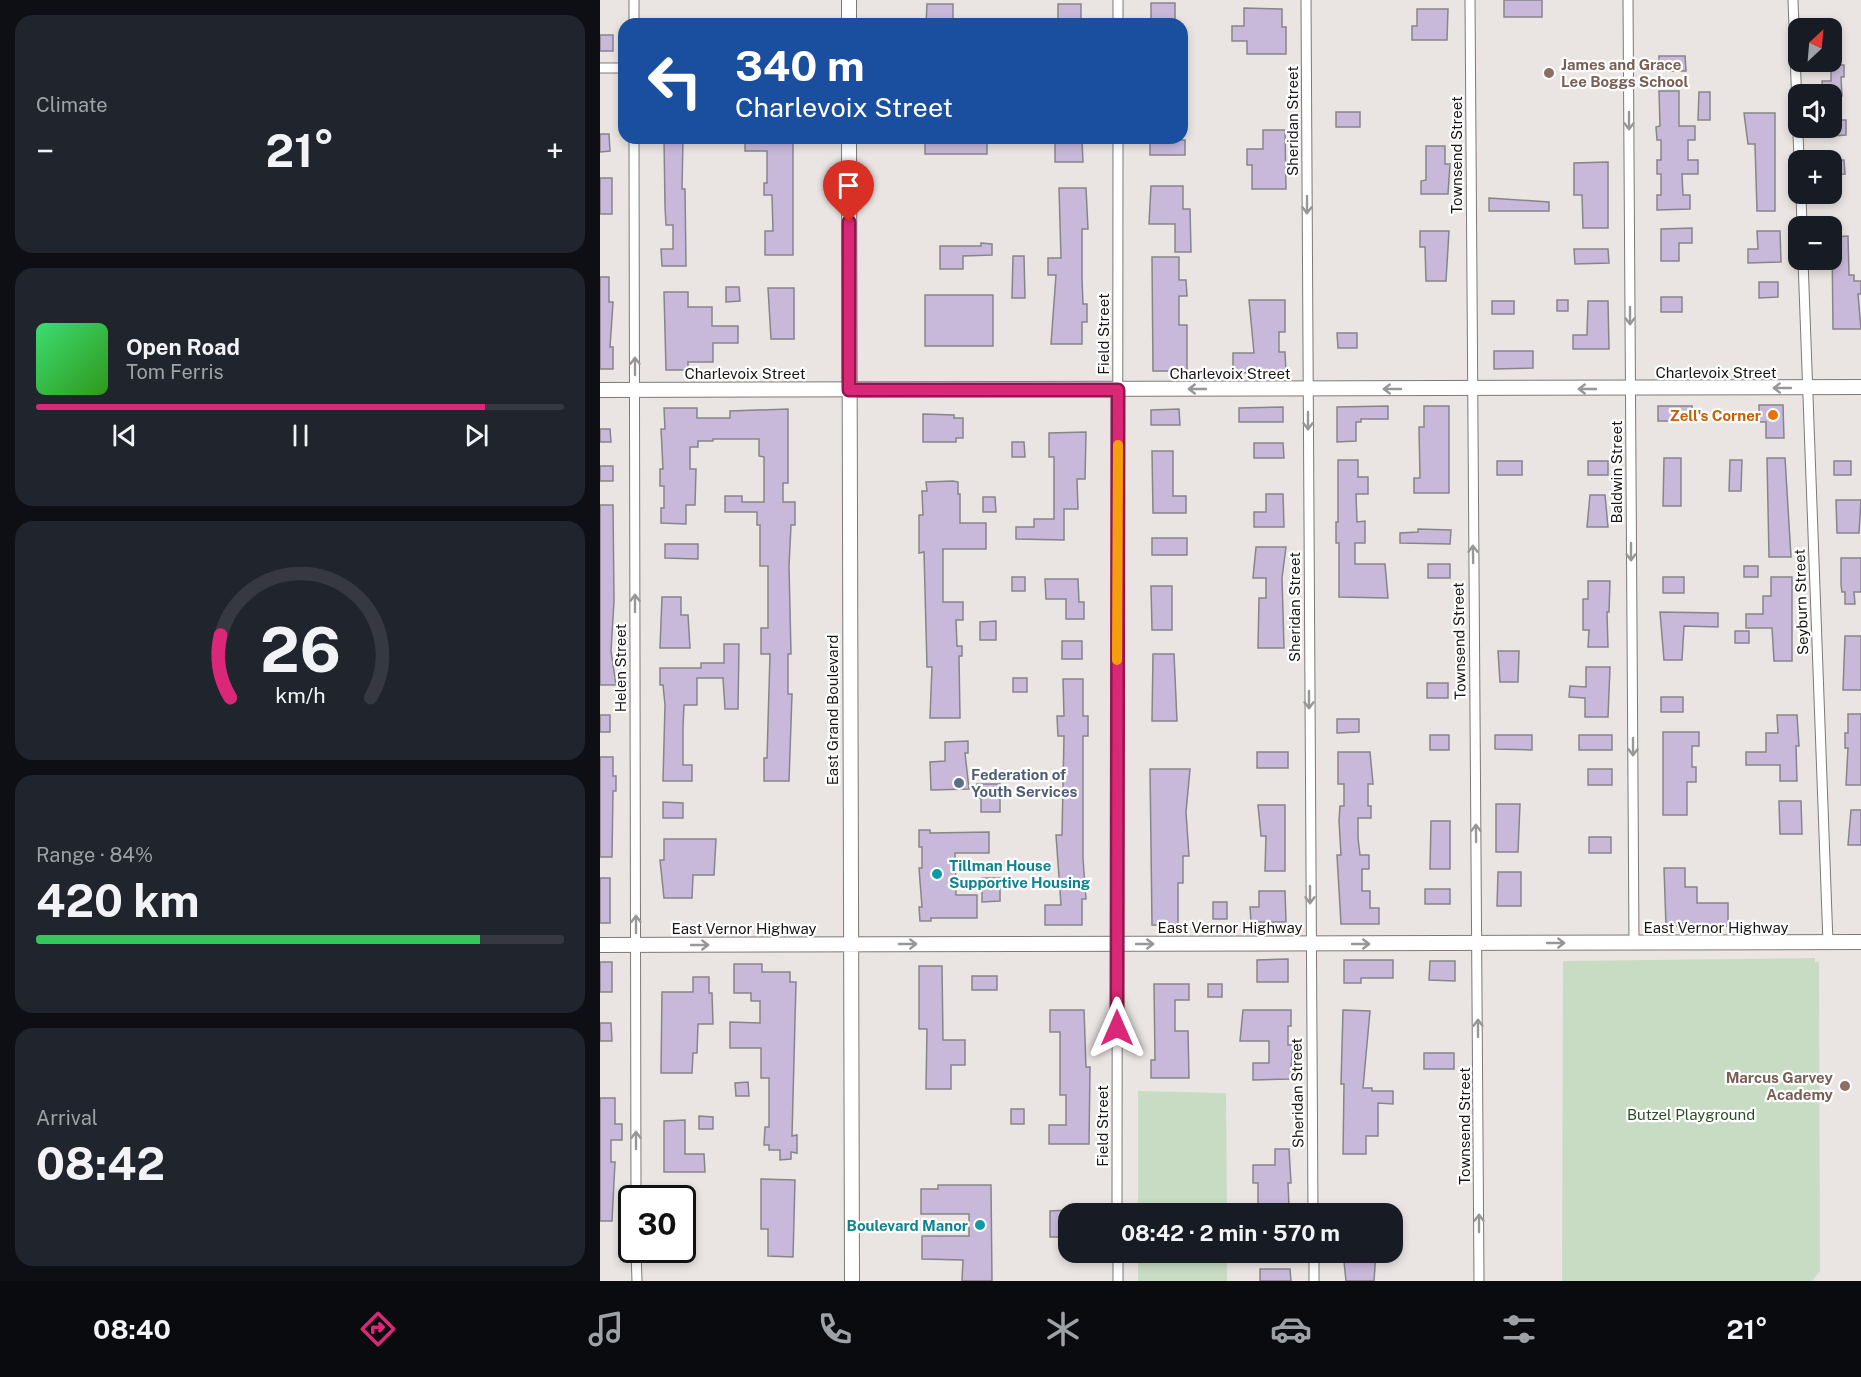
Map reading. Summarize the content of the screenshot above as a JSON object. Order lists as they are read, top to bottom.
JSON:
{
  "streets": {
    "street": [
      "Sheridan Street",
      "Townsend Street",
      "Field Street",
      "Charlevoix Street",
      "Baldwin Street",
      "Seyburn Street",
      "Helen Street",
      "East Grand Boulevard",
      "East Vernor Highway"
    ]
  },
  "crossings": [
    ["Sheridan Street", "Charlevoix Street"],
    ["Sheridan Street", "East Vernor Highway"],
    ["Townsend Street", "Charlevoix Street"],
    ["Townsend Street", "East Vernor Highway"],
    ["Field Street", "Charlevoix Street"],
    ["Field Street", "East Vernor Highway"],
    ["Charlevoix Street", "Baldwin Street"],
    ["Charlevoix Street", "Seyburn Street"],
    ["Charlevoix Street", "Helen Street"],
    ["Charlevoix Street", "East Grand Boulevard"],
    ["Baldwin Street", "East Vernor Highway"],
    ["Seyburn Street", "East Vernor Highway"],
    ["Helen Street", "East Vernor Highway"],
    ["East Grand Boulevard", "East Vernor Highway"]
  ],
  "one_way": [
    "Sheridan Street",
    "Townsend Street",
    "Charlevoix Street",
    "Baldwin Street",
    "Helen Street",
    "East Vernor Highway"
  ],
  "parks": ["Butzel Playground"],
  "places": [
    "James and Grace Lee Boggs School",
    "Zell's Corner",
    "Federation of Youth Services",
    "Tillman House Supportive Housing",
    "Marcus Garvey Academy",
    "Boulevard Manor"
  ],
  "north": "top right",
  "page": {
    "tile": [
      "Climate",
      ["Range · 84%", "420 km"],
      ["Arrival", "08:42"]
    ],
    "map_buttons": ["+", "−"],
    "turn": ["340 m", "Charlevoix Street"],
    "heat": ["−", "21°", "+"],
    "song": ["Open Road", "Tom Ferris"],
    "limit": "30",
    "trip": "08:42 · 2 min · 570 m",
    "tabs": ["08:40", "21°"],
    "gauge": ["26", "km/h"]
  }
}
